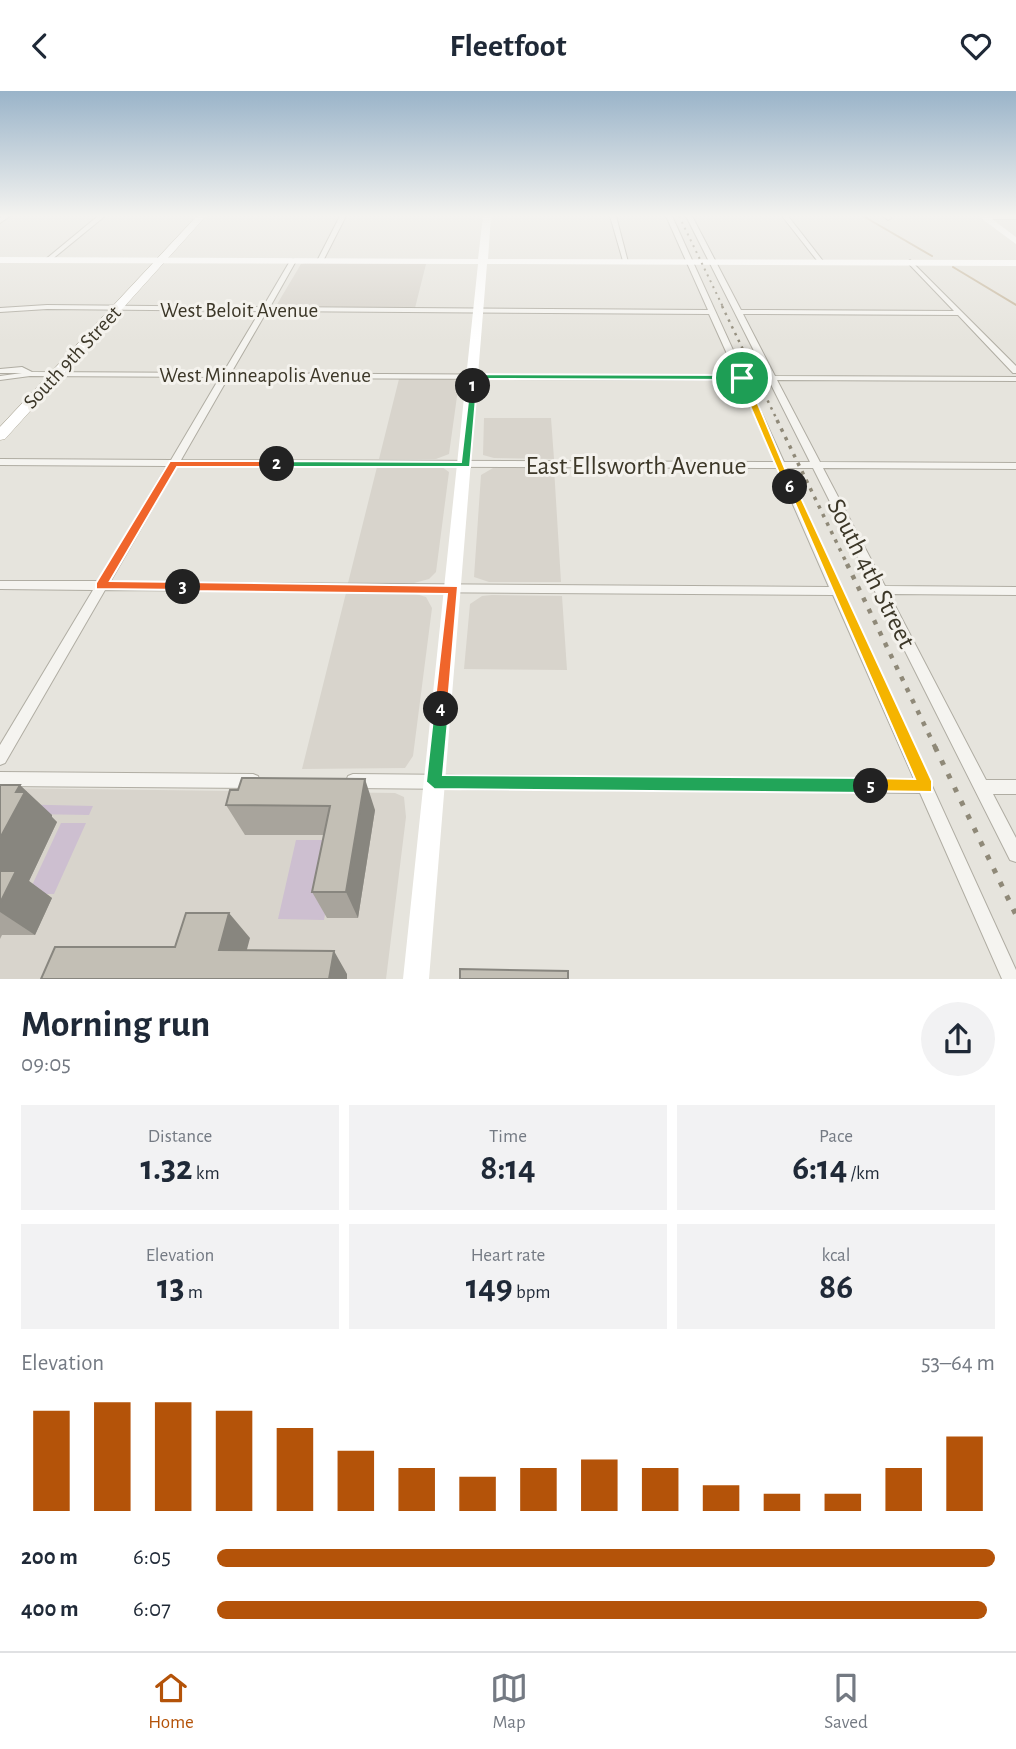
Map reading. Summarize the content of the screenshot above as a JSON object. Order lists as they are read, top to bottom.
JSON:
{
  "streets": {
    "main road": ["South 9th Street"],
    "street": [
      "West Beloit Avenue",
      "West Minneapolis Avenue",
      "East Ellsworth Avenue",
      "South 4th Street"
    ]
  },
  "crossings": [
    ["West Beloit Avenue", "South 9th Street"],
    ["West Beloit Avenue", "South 4th Street"],
    ["South 9th Street", "West Minneapolis Avenue"],
    ["West Minneapolis Avenue", "South 4th Street"],
    ["East Ellsworth Avenue", "South 4th Street"]
  ],
  "page": {
    "header": "Fleetfoot",
    "pins": [
      "1",
      "2",
      "6",
      "3",
      "4",
      "5"
    ],
    "heading": ["Morning run", "09:05"],
    "stats": [
      ["Distance", "1.32 km"],
      ["Time", "8:14"],
      ["Pace", "6:14 /km"],
      ["Elevation", "13 m"],
      ["Heart rate", "149 bpm"],
      ["kcal", "86"]
    ],
    "chart": ["Elevation", "53–64 m"],
    "list": [
      {
        "name": "200 m",
        "note": "6:05"
      },
      {
        "name": "400 m",
        "note": "6:07"
      }
    ],
    "tabs": ["Home", "Map", "Saved"]
  }
}
